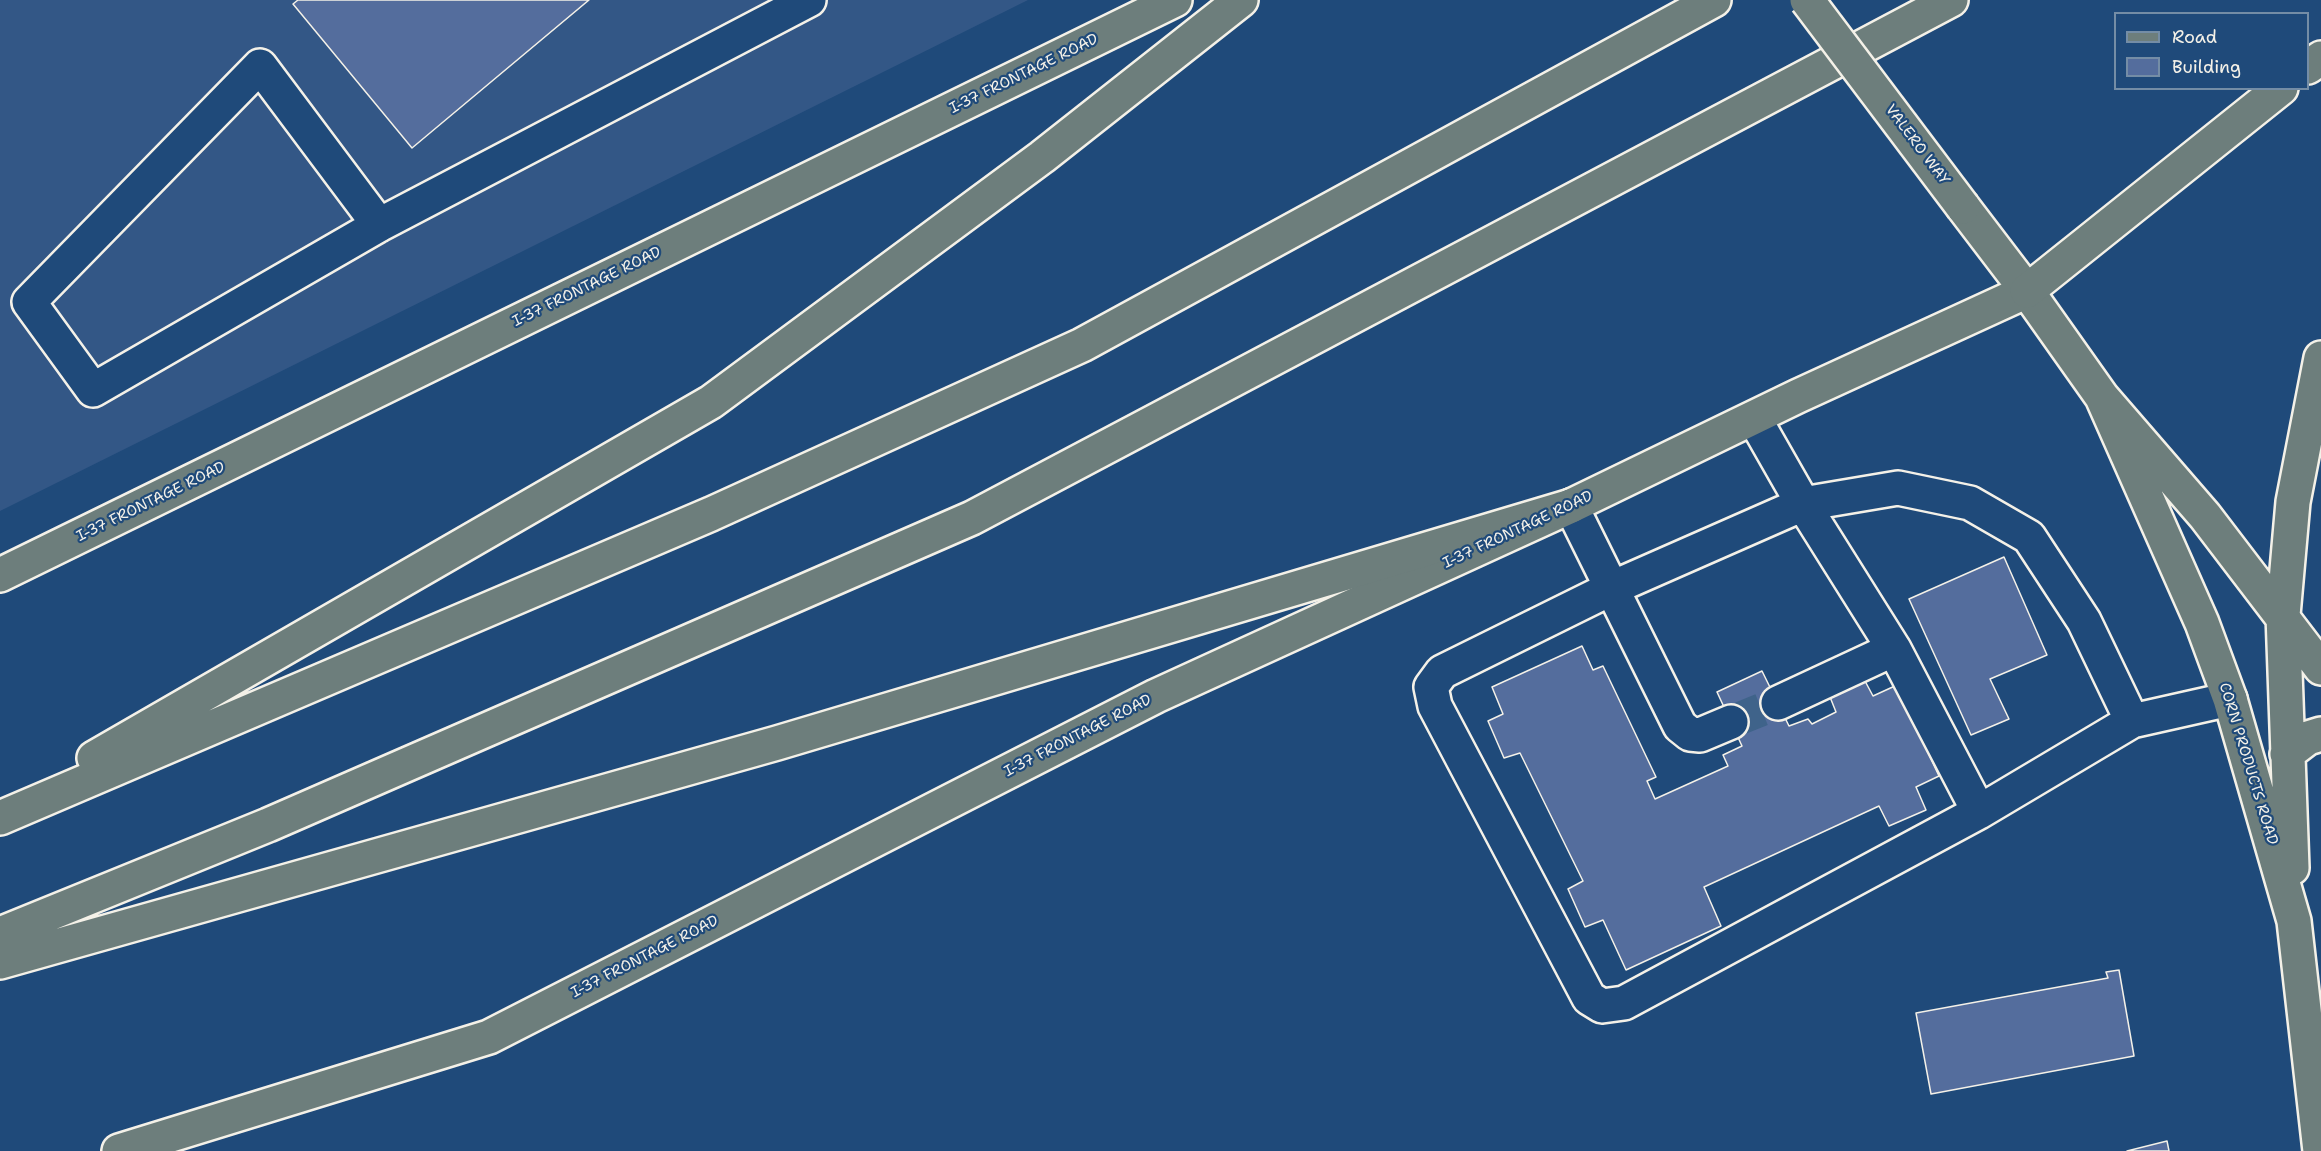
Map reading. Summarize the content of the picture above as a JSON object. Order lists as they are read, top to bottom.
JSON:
{
  "streets": {
    "main road": ["I-37 FRONTAGE ROAD", "VALERO WAY", "CORN PRODUCTS ROAD"]
  },
  "crossings": [
    ["I-37 FRONTAGE ROAD", "VALERO WAY"],
    ["I-37 FRONTAGE ROAD", "CORN PRODUCTS ROAD"],
    ["VALERO WAY", "CORN PRODUCTS ROAD"]
  ],
  "legend": ["Road", "Building"]
}
